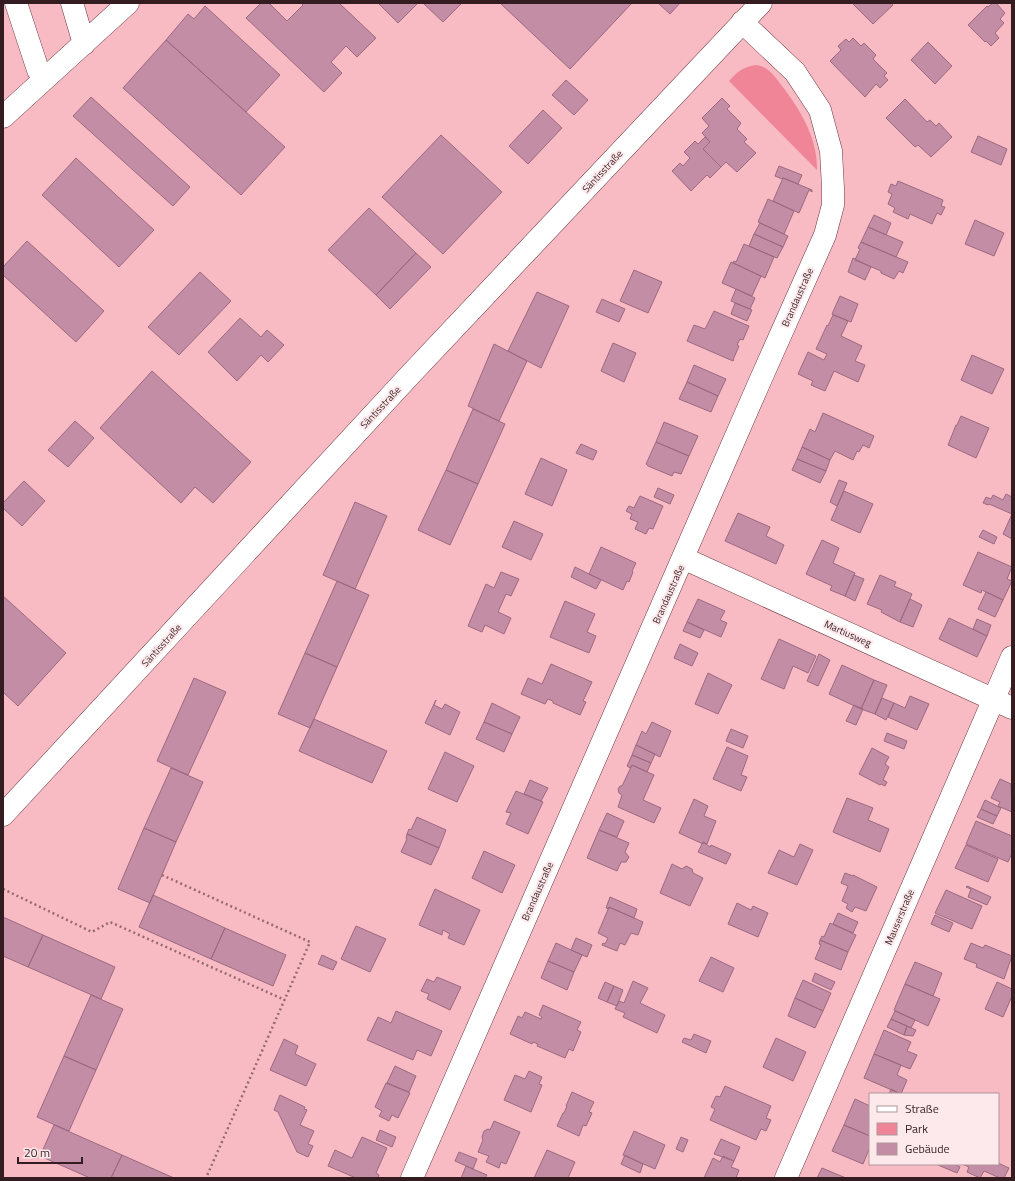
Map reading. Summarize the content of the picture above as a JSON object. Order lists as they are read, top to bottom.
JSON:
{
  "streets": {
    "street": [
      "Säntisstraße",
      "Brandaustraße",
      "Martiusweg",
      "Mauserstraße"
    ]
  },
  "crossings": [
    ["Säntisstraße", "Brandaustraße"],
    ["Brandaustraße", "Martiusweg"],
    ["Martiusweg", "Mauserstraße"]
  ],
  "legend": ["Straße", "Park", "Gebäude"],
  "scale_bar": "20 m"
}
